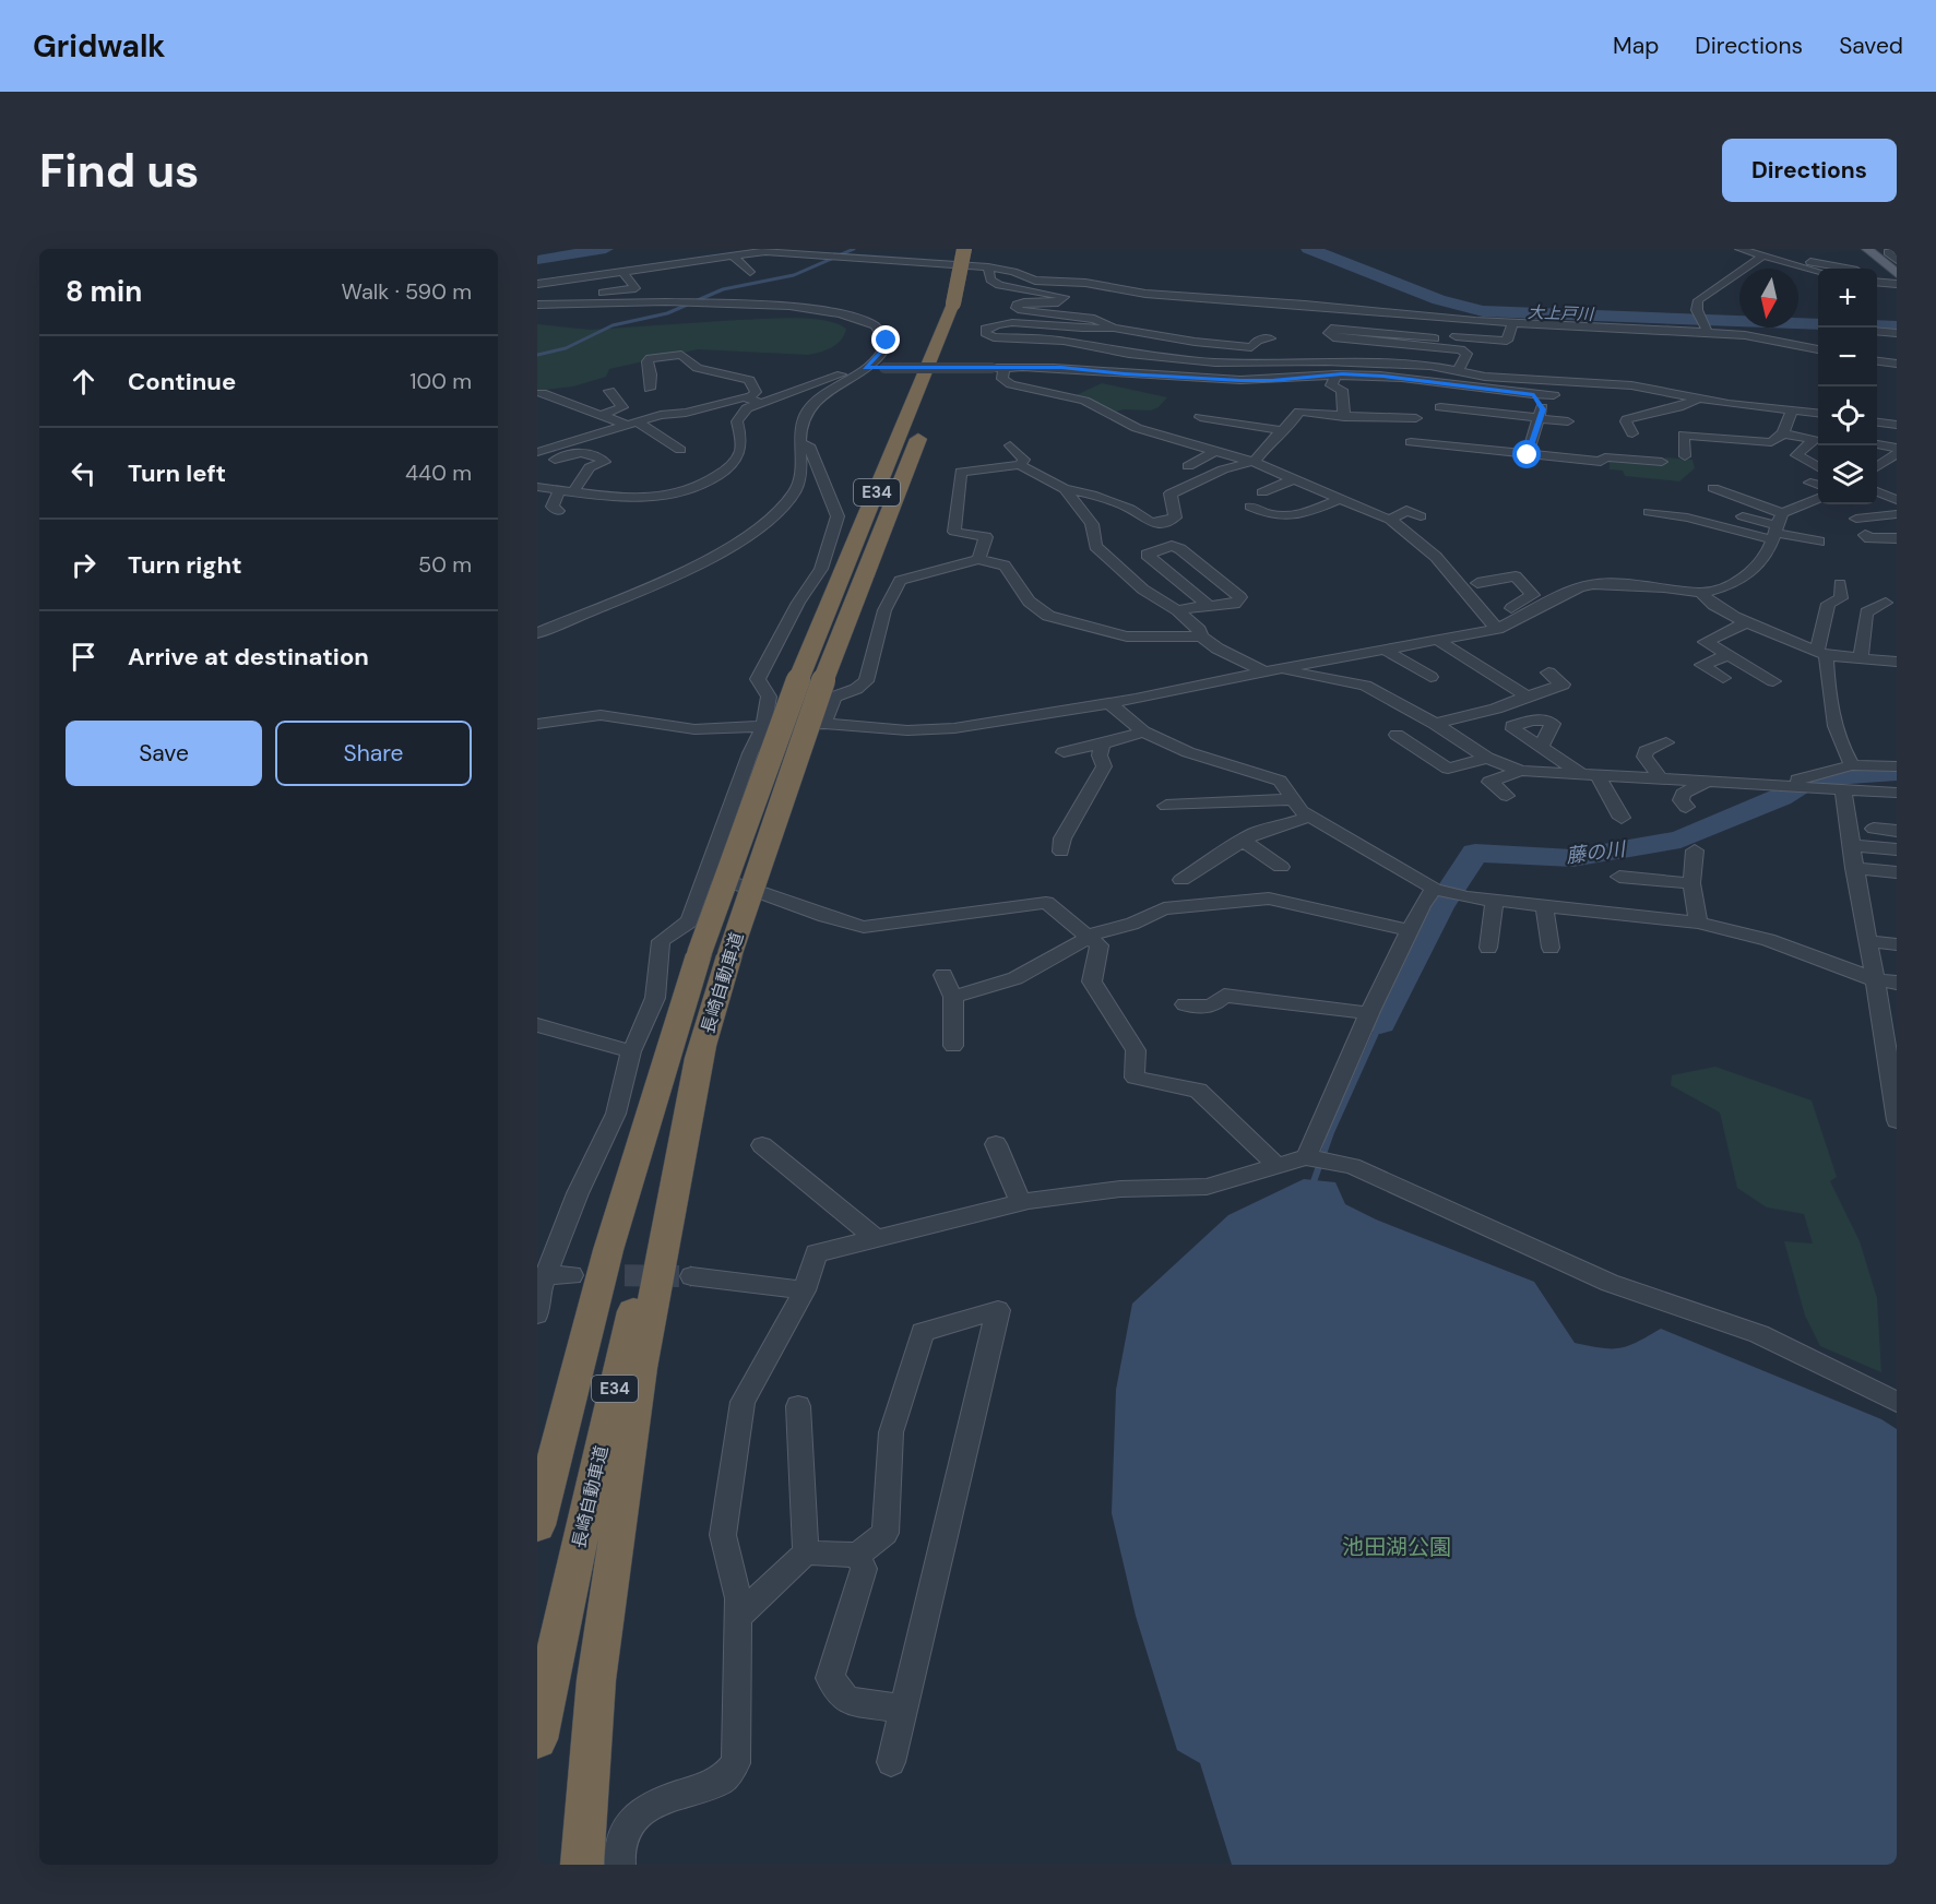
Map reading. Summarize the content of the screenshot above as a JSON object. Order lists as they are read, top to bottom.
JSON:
{
  "streets": {
    "highway": ["E34", "長崎自動車道"]
  },
  "water": ["大上戸川", "藤の川"],
  "parks": ["池田湖公園"],
  "north": "bottom",
  "page": {
    "header": "Gridwalk",
    "nav": ["Map", "Directions", "Saved"],
    "buttons": [
      "Directions",
      ["Save", "Share"]
    ],
    "title": "Find us",
    "heading": ["8 min", "Walk · 590 m"],
    "map_buttons": ["+", "−"],
    "list": [
      ["Continue", "100 m"],
      ["Turn left", "440 m"],
      ["Turn right", "50 m"],
      "Arrive at destination"
    ]
  }
}
